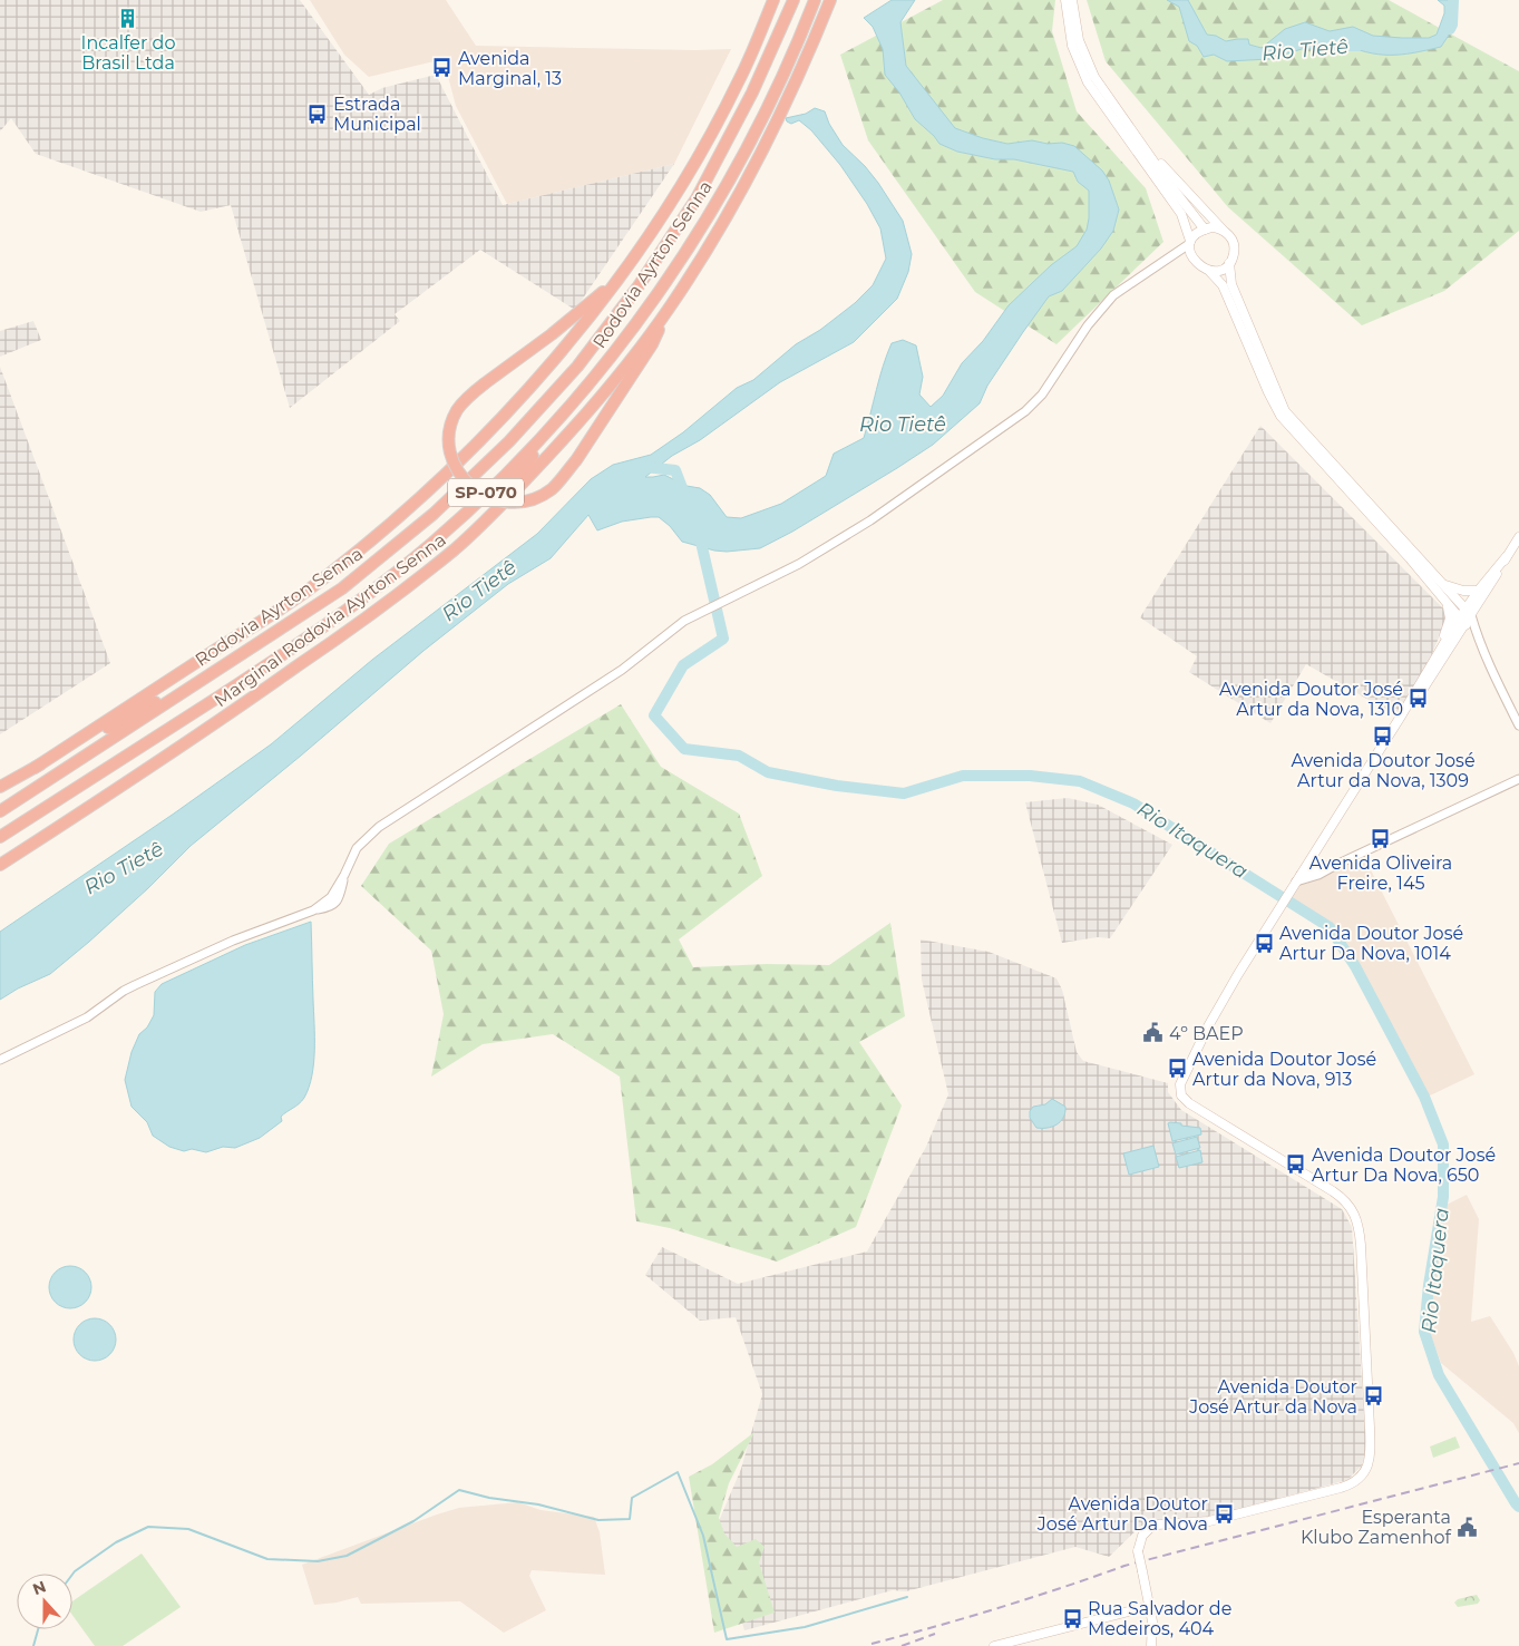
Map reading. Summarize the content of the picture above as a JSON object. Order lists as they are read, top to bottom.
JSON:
{
  "streets": {
    "highway": ["Rodovia Ayrton Senna", "SP-070", "Marginal Rodovia Ayrton Senna"]
  },
  "water": ["Rio Tietê", "Rio Itaquera"],
  "places": {
    "building": ["Incalfer do Brasil Ltda"],
    "bus stop": [
      "Avenida Marginal, 13",
      "Estrada Municipal",
      "Avenida Doutor José Artur da Nova, 1310",
      "Avenida Doutor José Artur da Nova, 1309",
      "Avenida Oliveira Freire, 145",
      "Avenida Doutor José Artur Da Nova, 1014",
      "Avenida Doutor José Artur da Nova, 913",
      "Avenida Doutor José Artur Da Nova, 650",
      "Avenida Doutor José Artur da Nova",
      "Avenida Doutor José Artur Da Nova",
      "Rua Salvador de Medeiros, 404"
    ],
    "public building": ["4º BAEP", "Esperanta Klubo Zamenhof"]
  },
  "north": "top"
}
